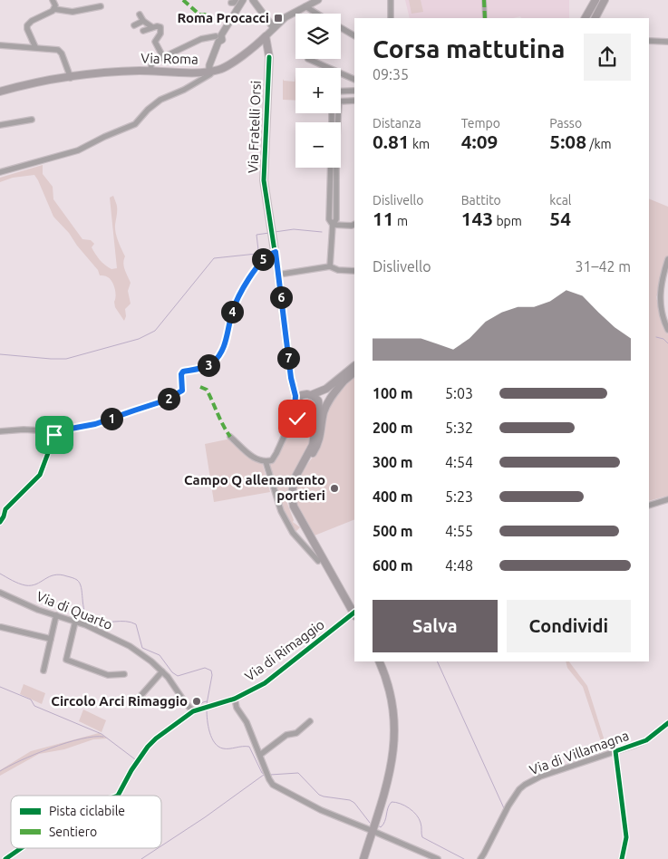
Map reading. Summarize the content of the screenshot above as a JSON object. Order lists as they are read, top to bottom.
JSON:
{
  "streets": {
    "main road": ["Via Roma", "Via Fratelli Orsi"],
    "street": ["Via di Quarto", "Via di Rimaggio", "Via di Villamagna"]
  },
  "crossings": [
    ["Via Roma", "Via Fratelli Orsi"],
    ["Via di Quarto", "Via di Rimaggio"]
  ],
  "places": {
    "transit": ["Roma Procacci"],
    "other": ["Campo Q allenamento portieri", "Circolo Arci Rimaggio"]
  },
  "legend": ["Pista ciclabile", "Sentiero"],
  "page": {
    "map_buttons": ["+", "−"],
    "heading": ["Corsa mattutina", "09:35"],
    "stats": [
      ["Distanza", "0.81 km"],
      ["Tempo", "4:09"],
      ["Passo", "5:08 /km"],
      ["Dislivello", "11 m"],
      ["Battito", "143 bpm"],
      ["kcal", "54"]
    ],
    "pins": [
      "5",
      "6",
      "4",
      "7",
      "3",
      "2",
      "1"
    ],
    "chart": ["Dislivello", "31–42 m"],
    "list": [
      {
        "name": "100 m",
        "note": "5:03"
      },
      {
        "name": "200 m",
        "note": "5:32"
      },
      {
        "name": "300 m",
        "note": "4:54"
      },
      {
        "name": "400 m",
        "note": "5:23"
      },
      {
        "name": "500 m",
        "note": "4:55"
      },
      {
        "name": "600 m",
        "note": "4:48"
      }
    ],
    "buttons": ["Salva", "Condividi"]
  }
}
